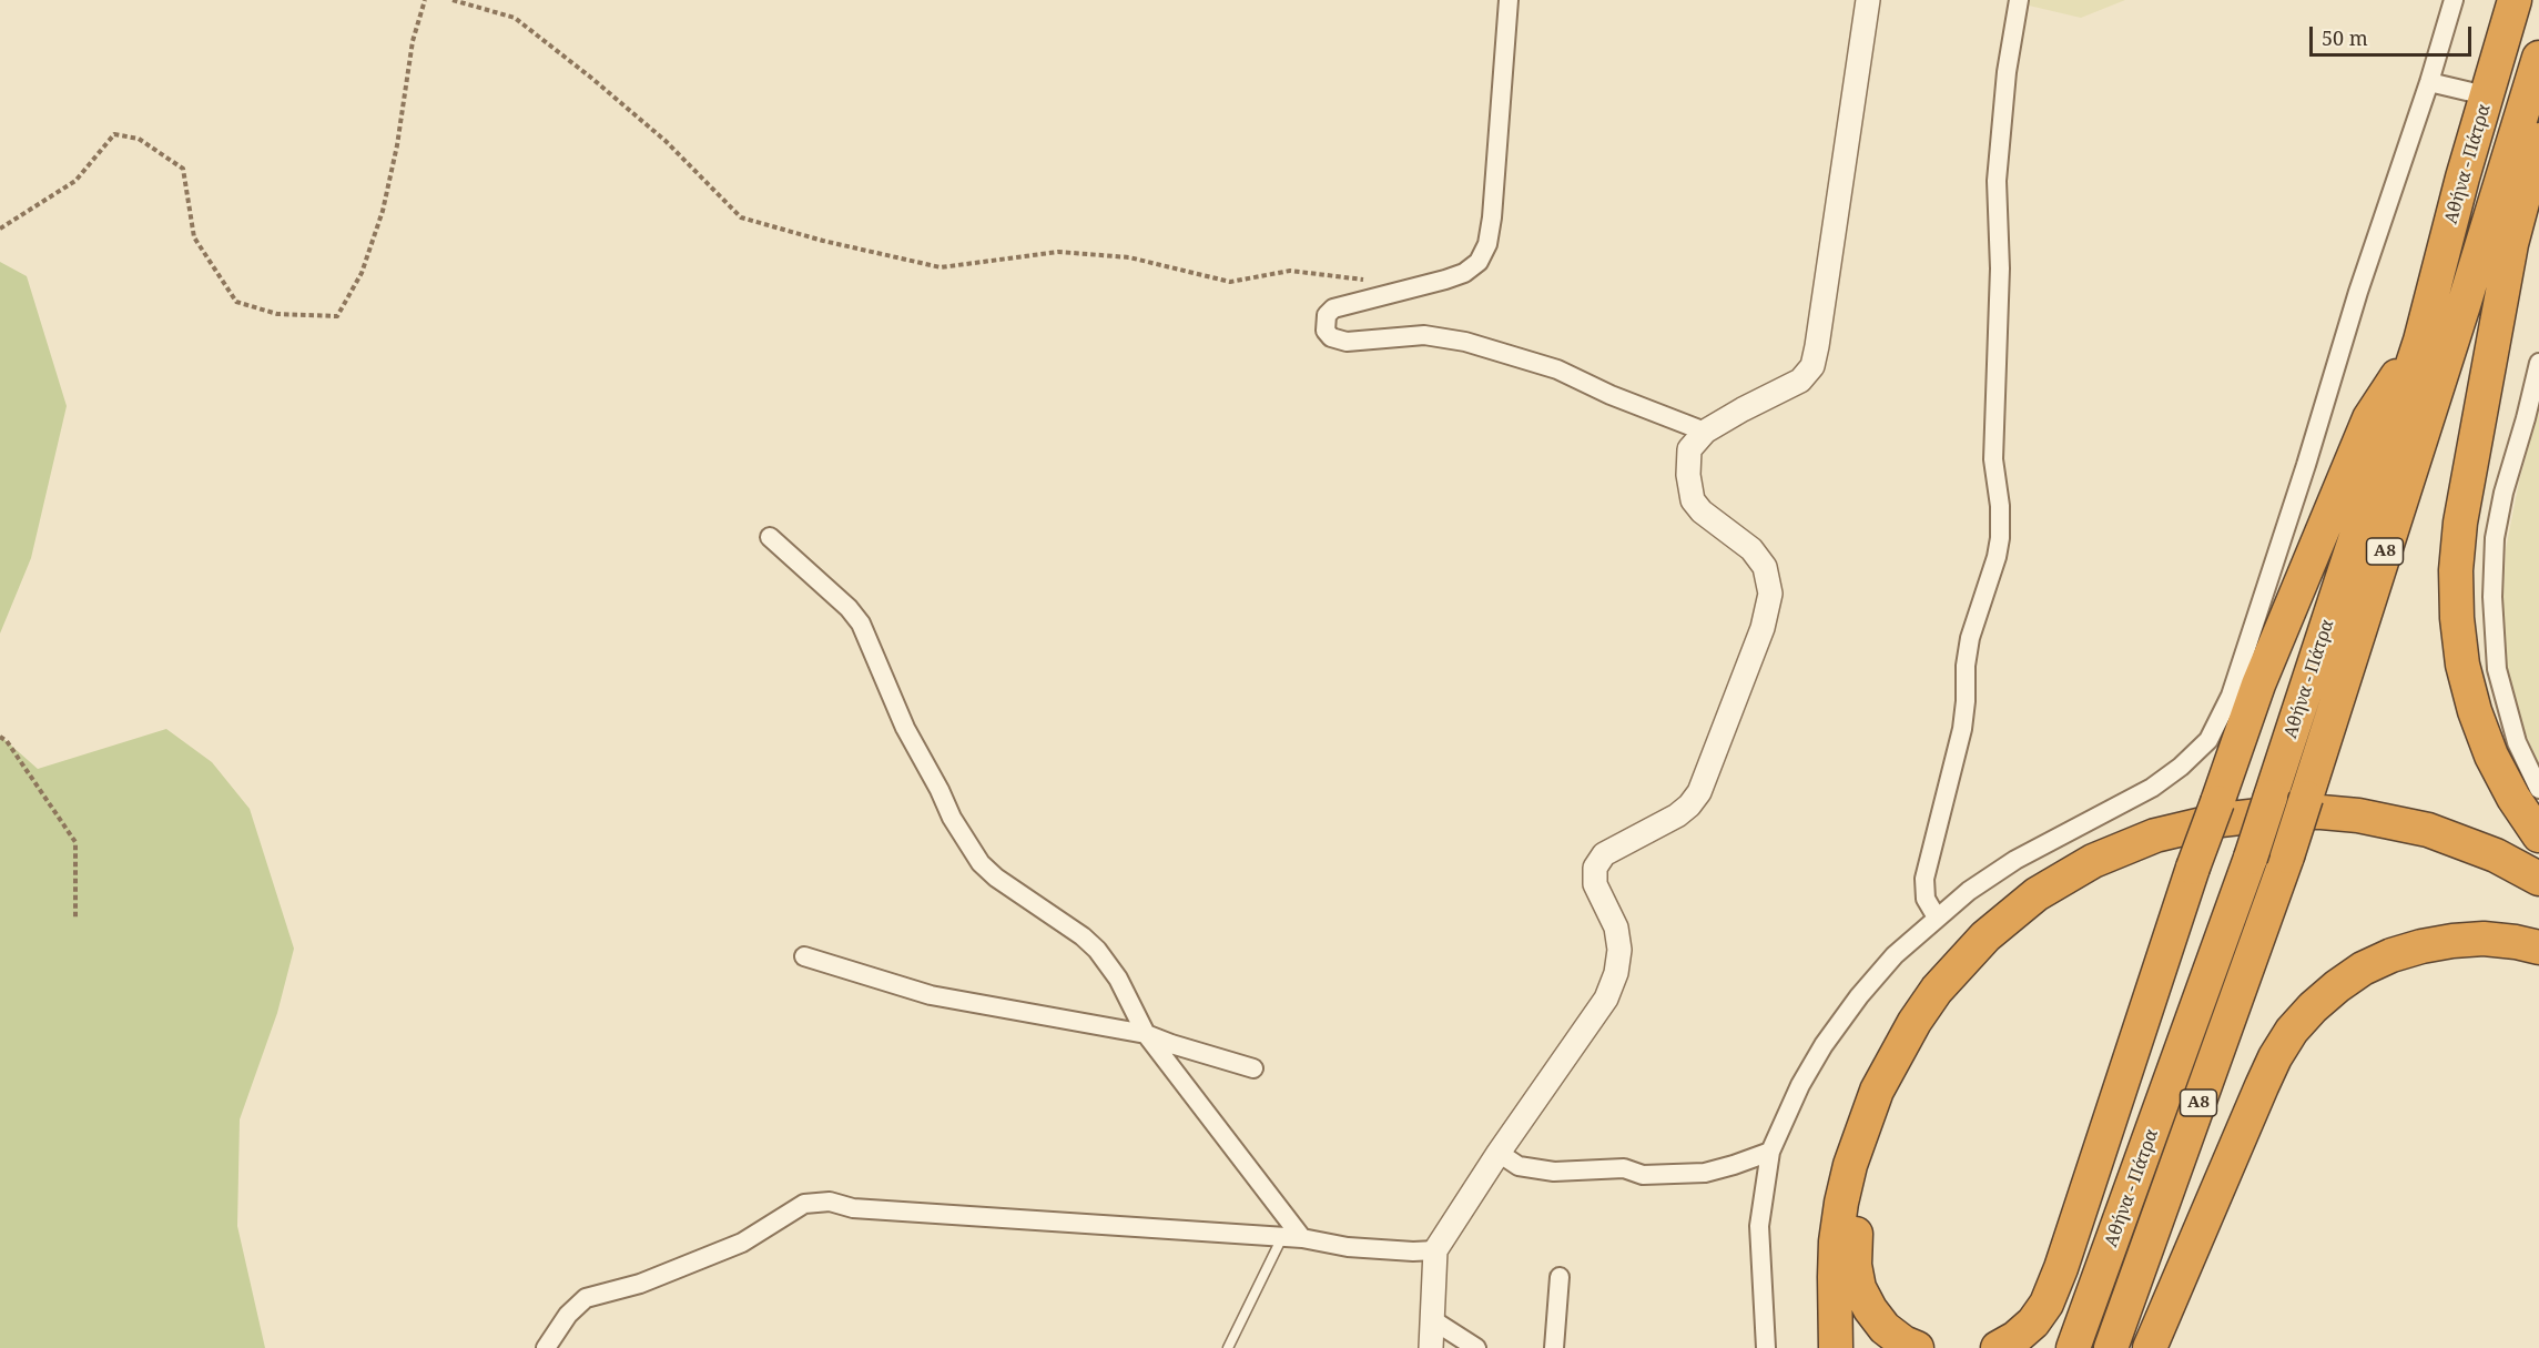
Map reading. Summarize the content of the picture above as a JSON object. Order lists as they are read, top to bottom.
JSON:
{
  "streets": {
    "highway": ["Αθήνα - Πάτρα", "Α8"]
  },
  "scale_bar": "50 m"
}
